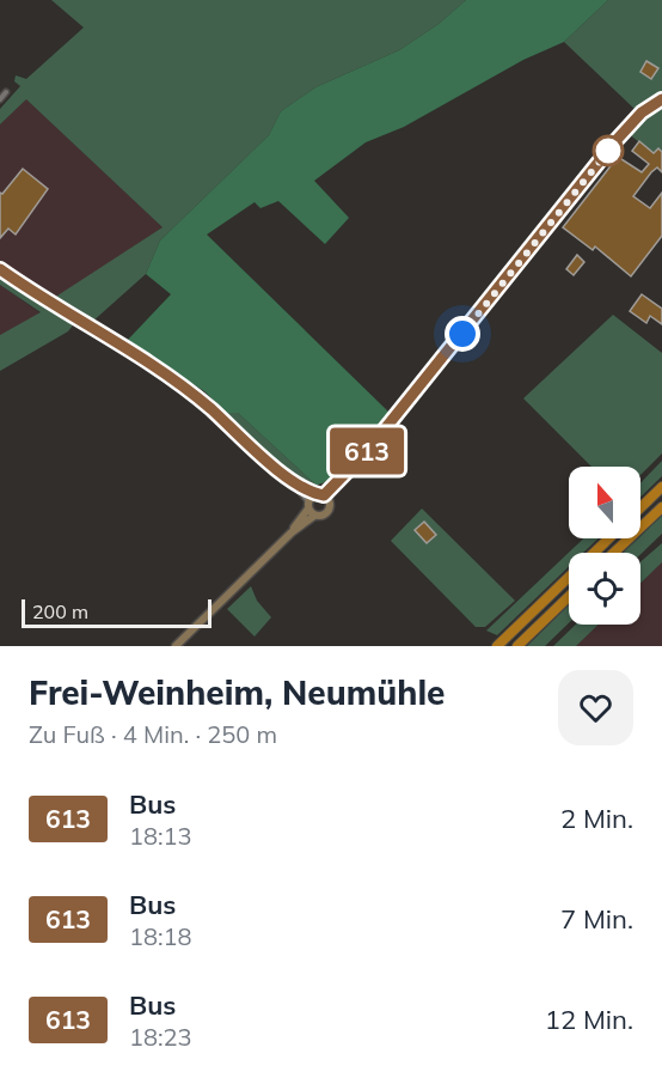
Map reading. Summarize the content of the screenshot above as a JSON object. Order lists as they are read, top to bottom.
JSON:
{
  "lines": ["bus line 613"],
  "scale_bar": "200 m",
  "north": "top",
  "page": {
    "on_map": "613",
    "scale": "200 m",
    "heading": ["Frei-Weinheim, Neumühle", "Zu Fuß · 4 Min. · 250 m"],
    "list": [
      {
        "mark": "613",
        "name": "Bus",
        "note": "18:13",
        "value": "2 Min."
      },
      {
        "mark": "613",
        "name": "Bus",
        "note": "18:18",
        "value": "7 Min."
      },
      {
        "mark": "613",
        "name": "Bus",
        "note": "18:23",
        "value": "12 Min."
      }
    ]
  }
}
